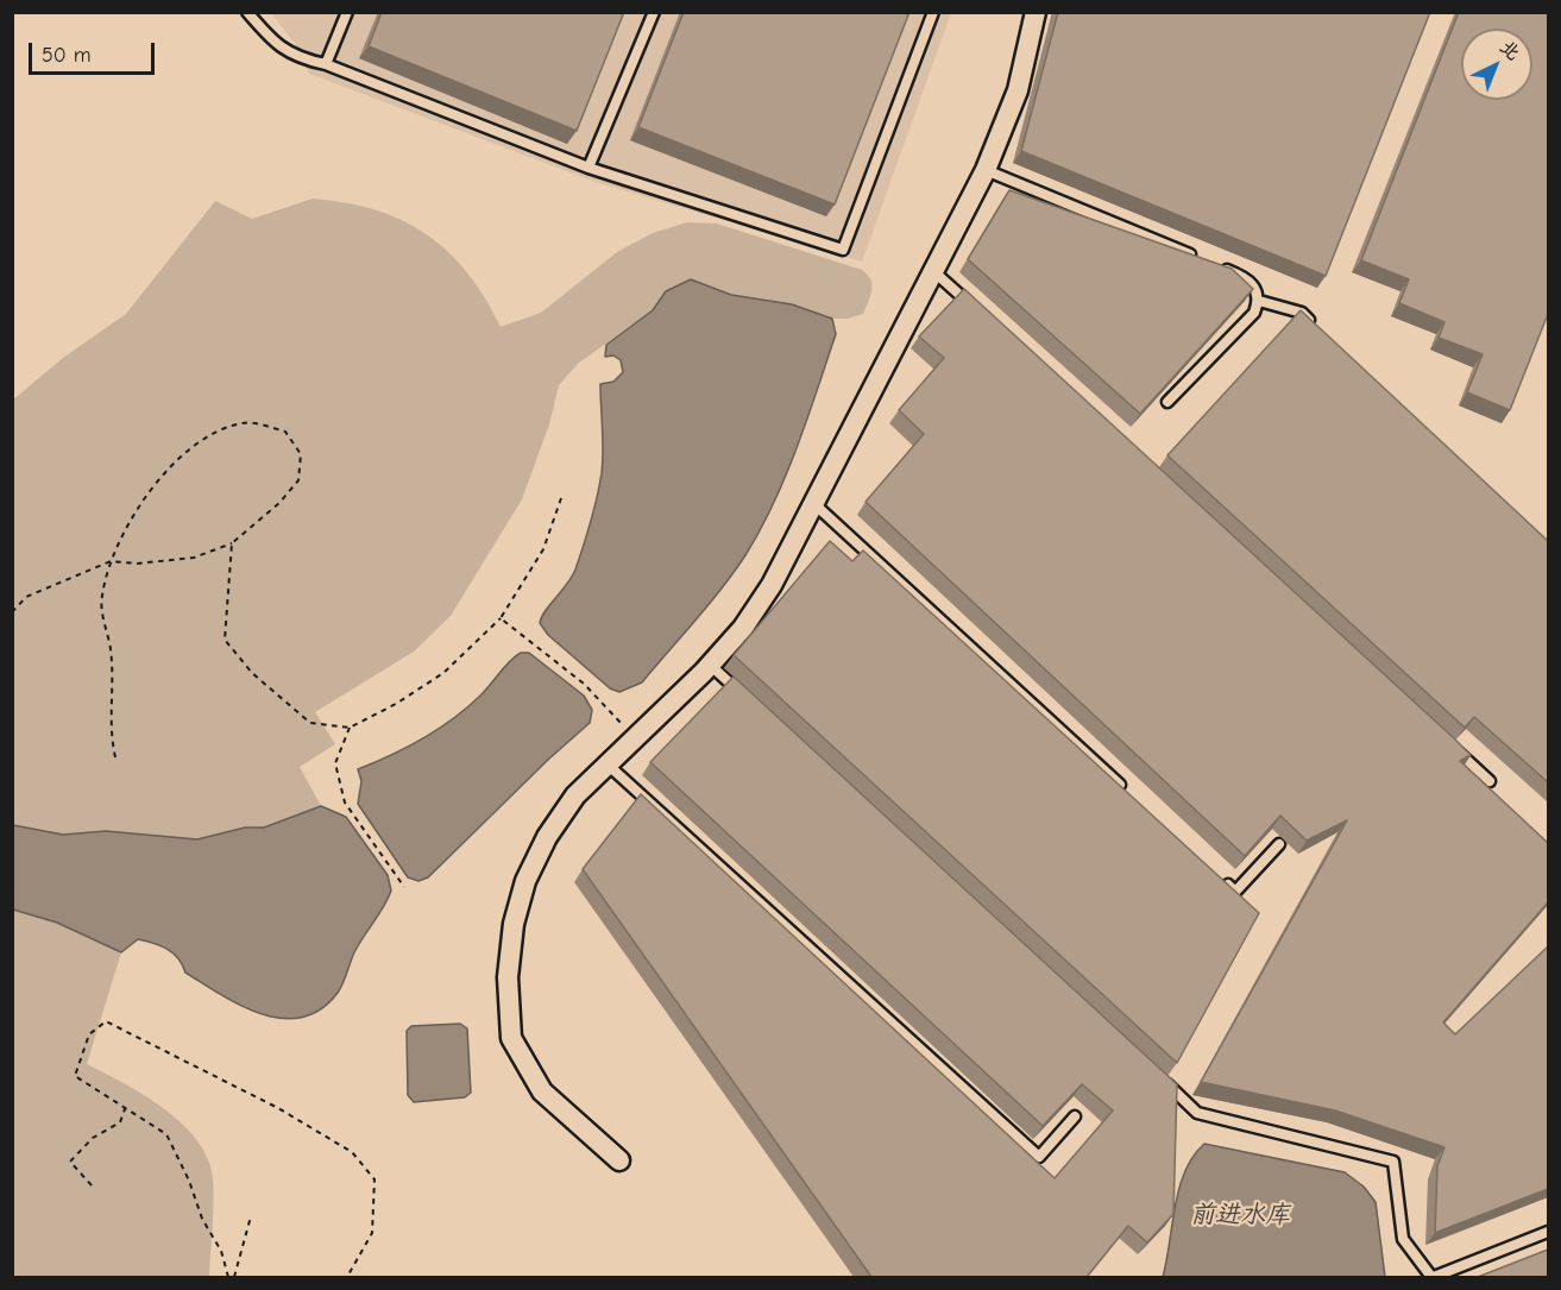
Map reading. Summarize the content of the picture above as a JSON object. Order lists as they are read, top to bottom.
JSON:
{
  "water": ["前进水库"],
  "scale_bar": "50 m",
  "north": "top right"
}
